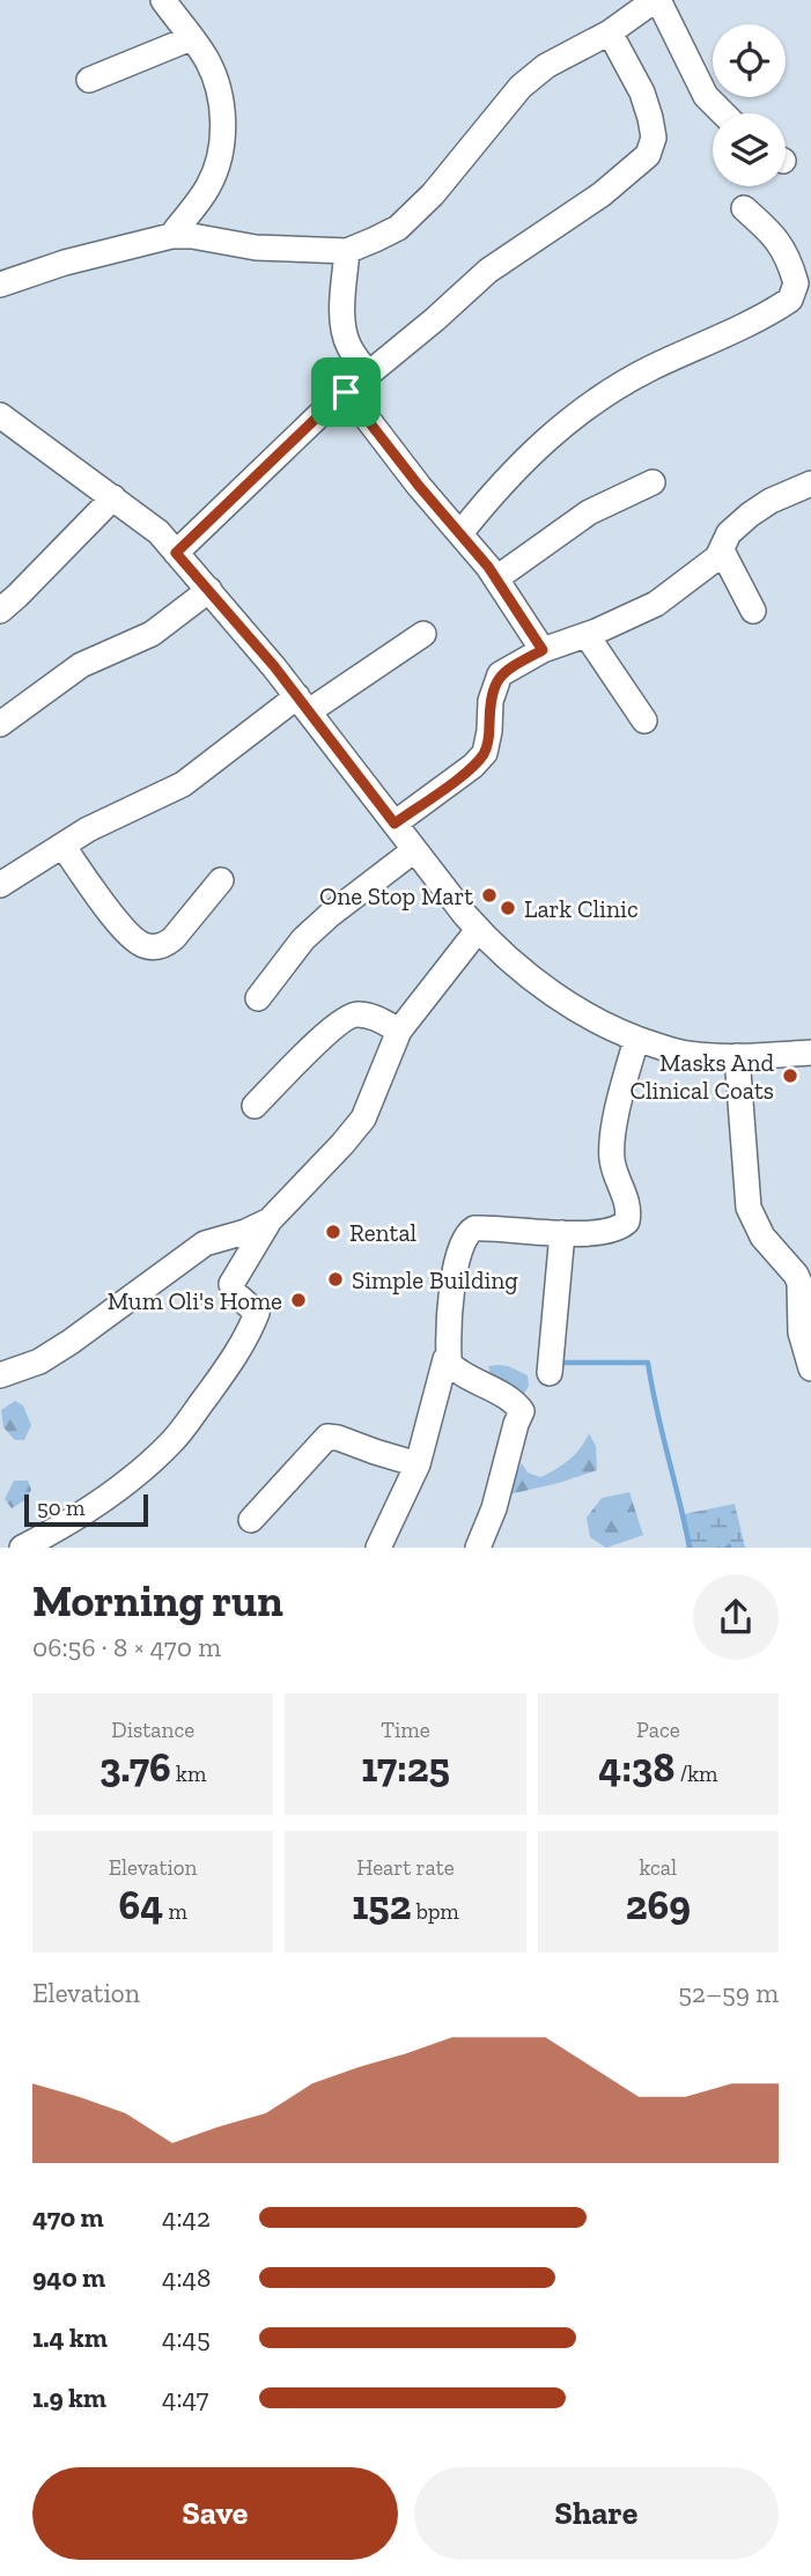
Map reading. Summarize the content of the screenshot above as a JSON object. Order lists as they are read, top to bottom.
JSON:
{
  "places": [
    "One Stop Mart",
    "Lark Clinic",
    "Masks And Clinical Coats",
    "Rental",
    "Simple Building",
    "Mum Oli's Home"
  ],
  "scale_bar": "50 m",
  "page": {
    "scale": "50 m",
    "heading": ["Morning run", "06:56 · 8 × 470 m"],
    "stats": [
      ["Distance", "3.76 km"],
      ["Time", "17:25"],
      ["Pace", "4:38 /km"],
      ["Elevation", "64 m"],
      ["Heart rate", "152 bpm"],
      ["kcal", "269"]
    ],
    "chart": ["Elevation", "52–59 m"],
    "list": [
      {
        "name": "470 m",
        "note": "4:42"
      },
      {
        "name": "940 m",
        "note": "4:48"
      },
      {
        "name": "1.4 km",
        "note": "4:45"
      },
      {
        "name": "1.9 km",
        "note": "4:47"
      }
    ],
    "buttons": ["Save", "Share"]
  }
}
